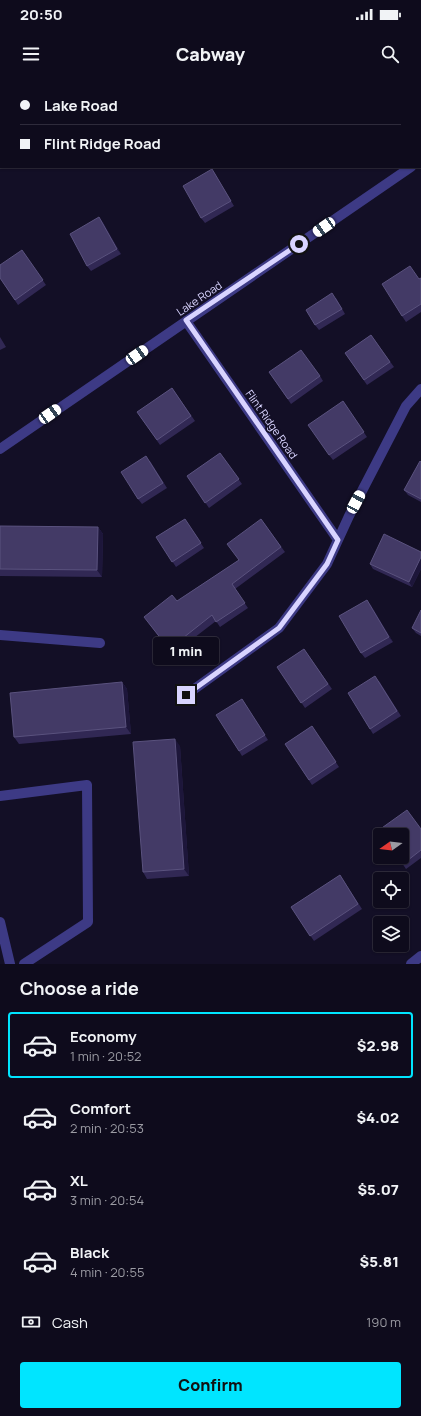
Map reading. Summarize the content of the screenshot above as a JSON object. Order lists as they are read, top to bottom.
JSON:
{
  "streets": {
    "street": ["Lake Road", "Flint Ridge Road"]
  },
  "crossings": [
    ["Lake Road", "Flint Ridge Road"]
  ],
  "north": "left",
  "page": {
    "status": "20:50",
    "header": "Cabway",
    "banner": ["Lake Road", "Flint Ridge Road"],
    "bubble": "1 min",
    "heading": "Choose a ride",
    "list": [
      {
        "name": "Economy",
        "note": "1 min · 20:52",
        "value": "$2.98"
      },
      {
        "name": "Comfort",
        "note": "2 min · 20:53",
        "value": "$4.02"
      },
      {
        "name": "XL",
        "note": "3 min · 20:54",
        "value": "$5.07"
      },
      {
        "name": "Black",
        "note": "4 min · 20:55",
        "value": "$5.81"
      }
    ],
    "pay": ["Cash", "190 m"],
    "buttons": "Confirm"
  }
}
